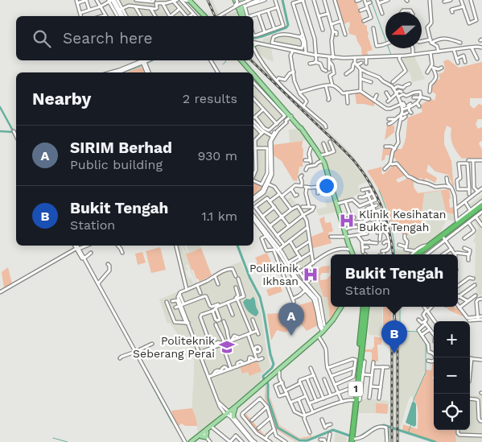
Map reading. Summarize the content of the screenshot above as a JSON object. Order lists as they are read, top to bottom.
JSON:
{
  "streets": {
    "highway": ["1"]
  },
  "places": {
    "hospital": ["Klinik Kesihatan Bukit Tengah", "Poliklinik Ikhsan"],
    "school or university": ["Politeknik Seberang Perai"]
  },
  "north": "left",
  "page": {
    "search": "Search here",
    "heading": ["Nearby", "2 results"],
    "list": [
      {
        "mark": "A",
        "name": "SIRIM Berhad",
        "note": "Public building",
        "value": "930 m"
      },
      {
        "mark": "B",
        "name": "Bukit Tengah",
        "note": "Station",
        "value": "1.1 km"
      }
    ],
    "popup": ["Bukit Tengah", "Station"],
    "pins": ["A", "B"],
    "map_buttons": ["+", "−"]
  }
}
